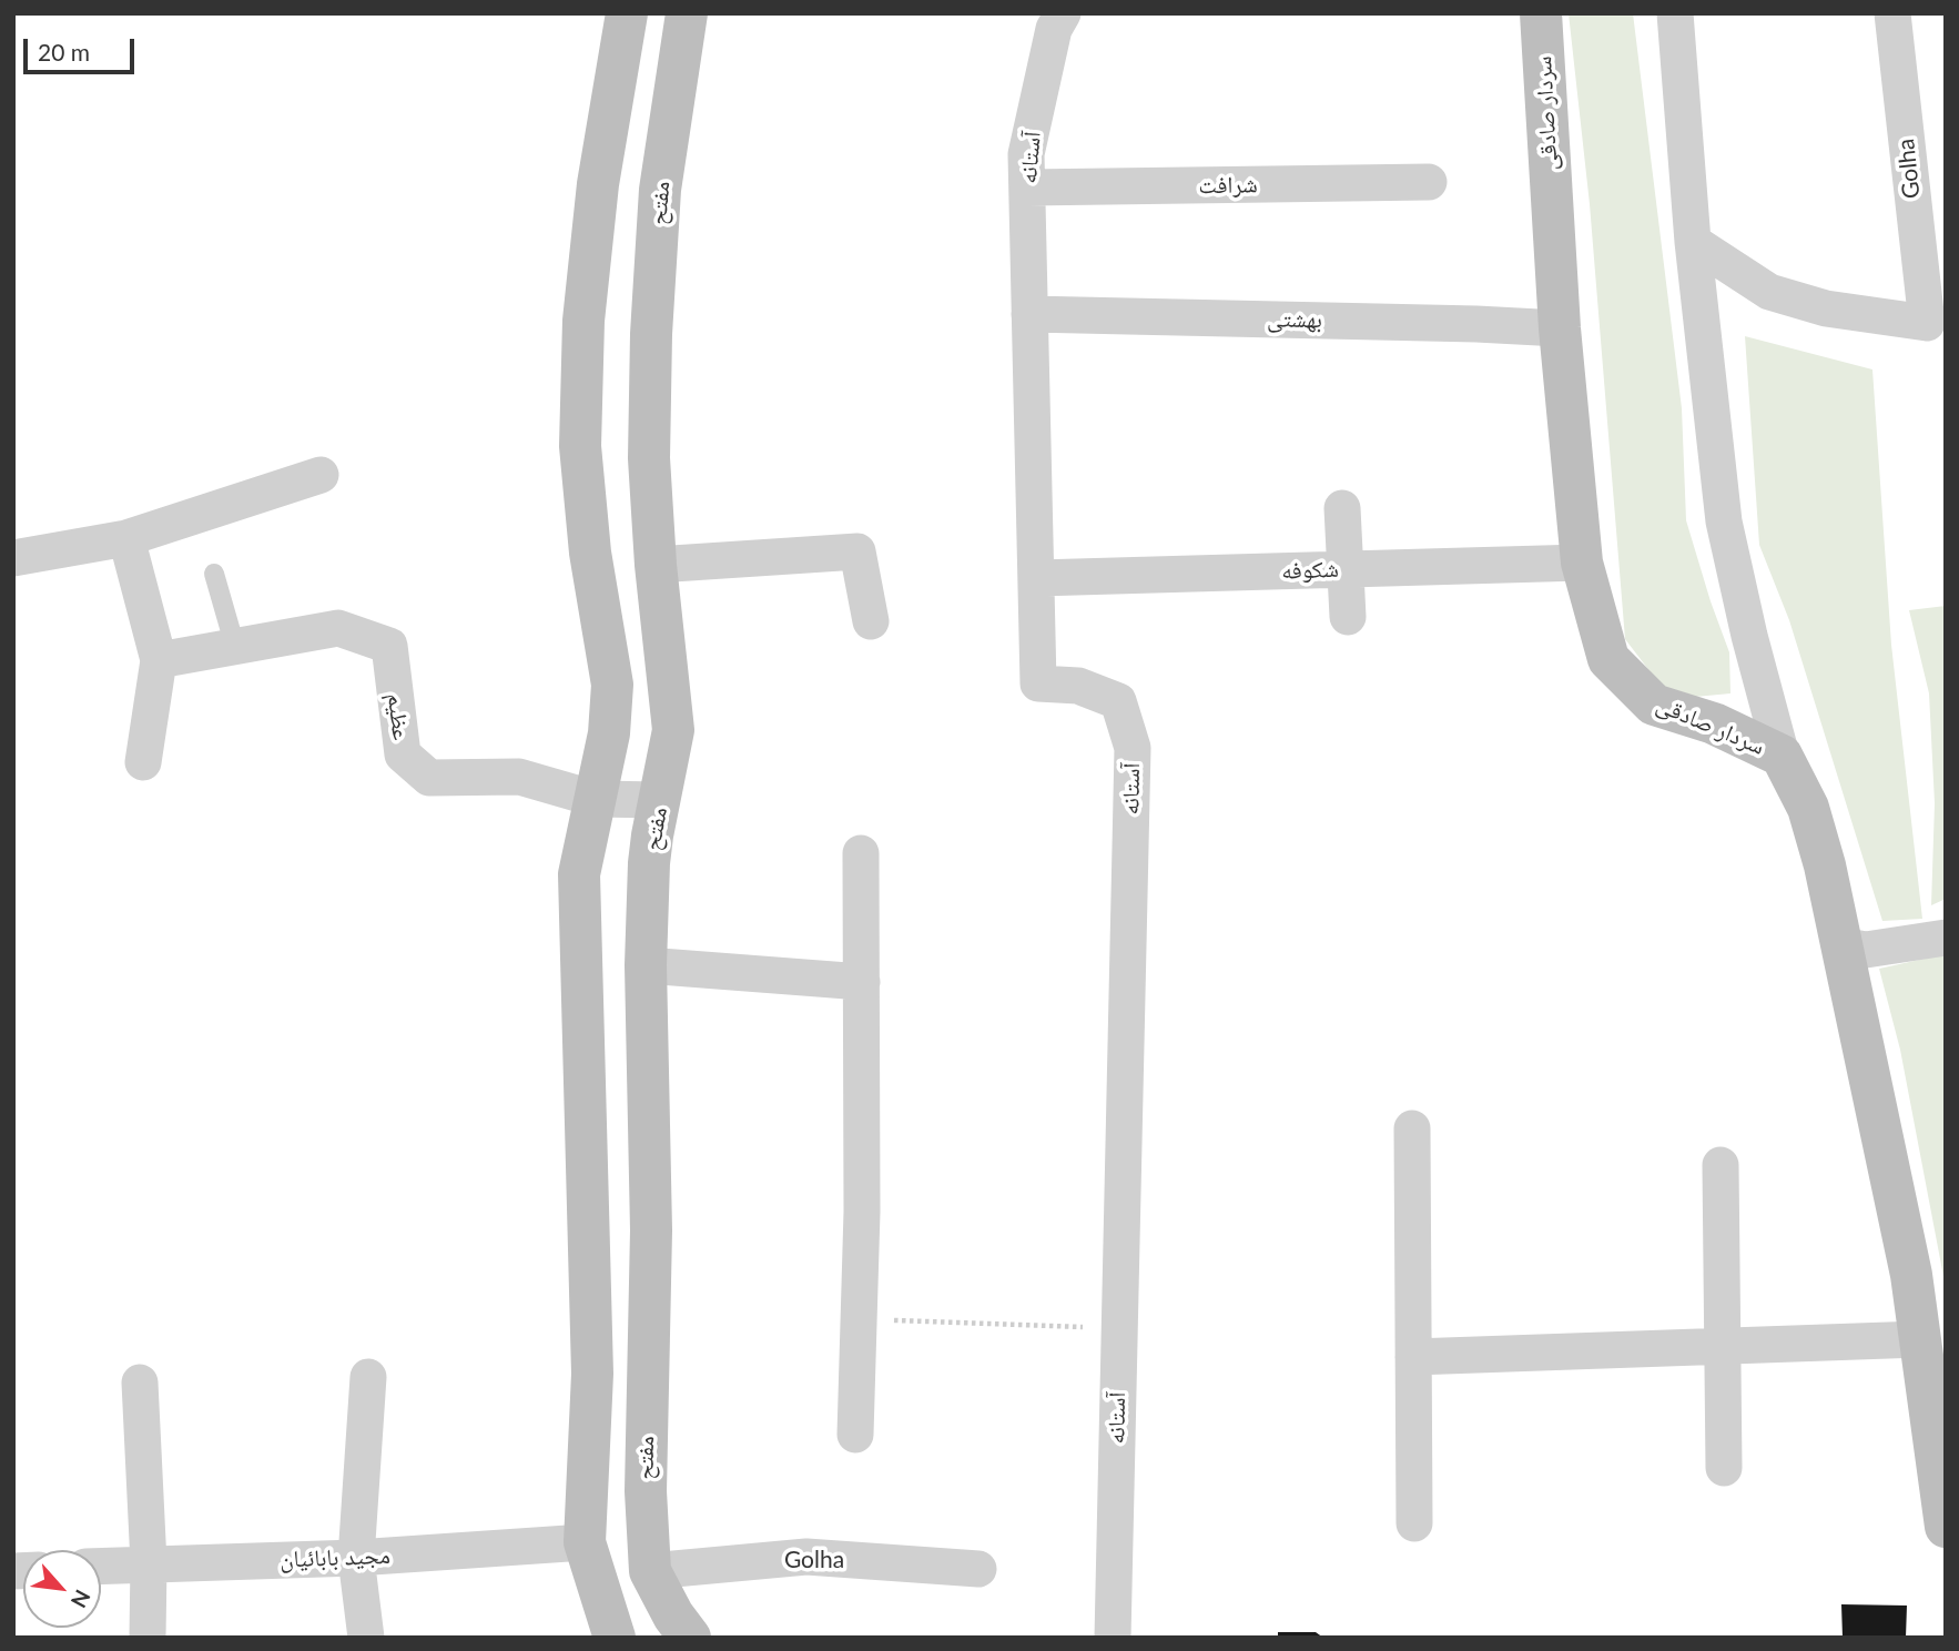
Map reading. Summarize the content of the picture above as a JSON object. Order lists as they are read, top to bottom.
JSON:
{
  "streets": {
    "street": [
      "سردار صادقی",
      "آستانه",
      "Golha",
      "شرافت",
      "مفتح",
      "بهشتی",
      "شکوفه",
      "عظیم",
      "مجید بابائیان"
    ]
  },
  "crossings": [
    ["سردار صادقی", "بهشتی"],
    ["سردار صادقی", "شکوفه"],
    ["آستانه", "شرافت"],
    ["آستانه", "بهشتی"],
    ["آستانه", "شکوفه"],
    ["Golha", "مفتح"],
    ["مفتح", "عظیم"]
  ],
  "scale_bar": "20 m",
  "north": "bottom right"
}
